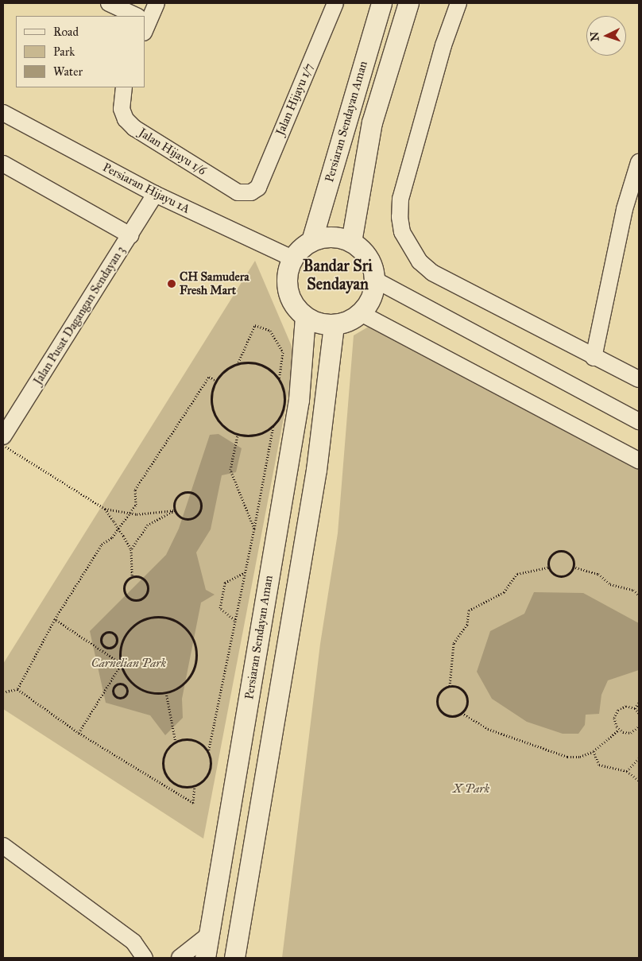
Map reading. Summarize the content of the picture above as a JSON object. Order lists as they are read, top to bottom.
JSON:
{
  "streets": {
    "street": [
      "Jalan Hijayu 1/7",
      "Persiaran Sendayan Aman",
      "Jalan Hijayu 1/6",
      "Persiaran Hijayu 1A",
      "Jalan Pusat Dagangan Sendayan 3"
    ]
  },
  "crossings": [
    ["Jalan Hijayu 1/7", "Jalan Hijayu 1/6"],
    ["Persiaran Sendayan Aman", "Persiaran Hijayu 1A"],
    ["Persiaran Hijayu 1A", "Jalan Pusat Dagangan Sendayan 3"]
  ],
  "districts": ["Bandar Sri Sendayan"],
  "parks": ["Carnelian Park", "X Park"],
  "places": ["CH Samudera Fresh Mart"],
  "legend": ["Road", "Park", "Water"],
  "north": "left"
}
